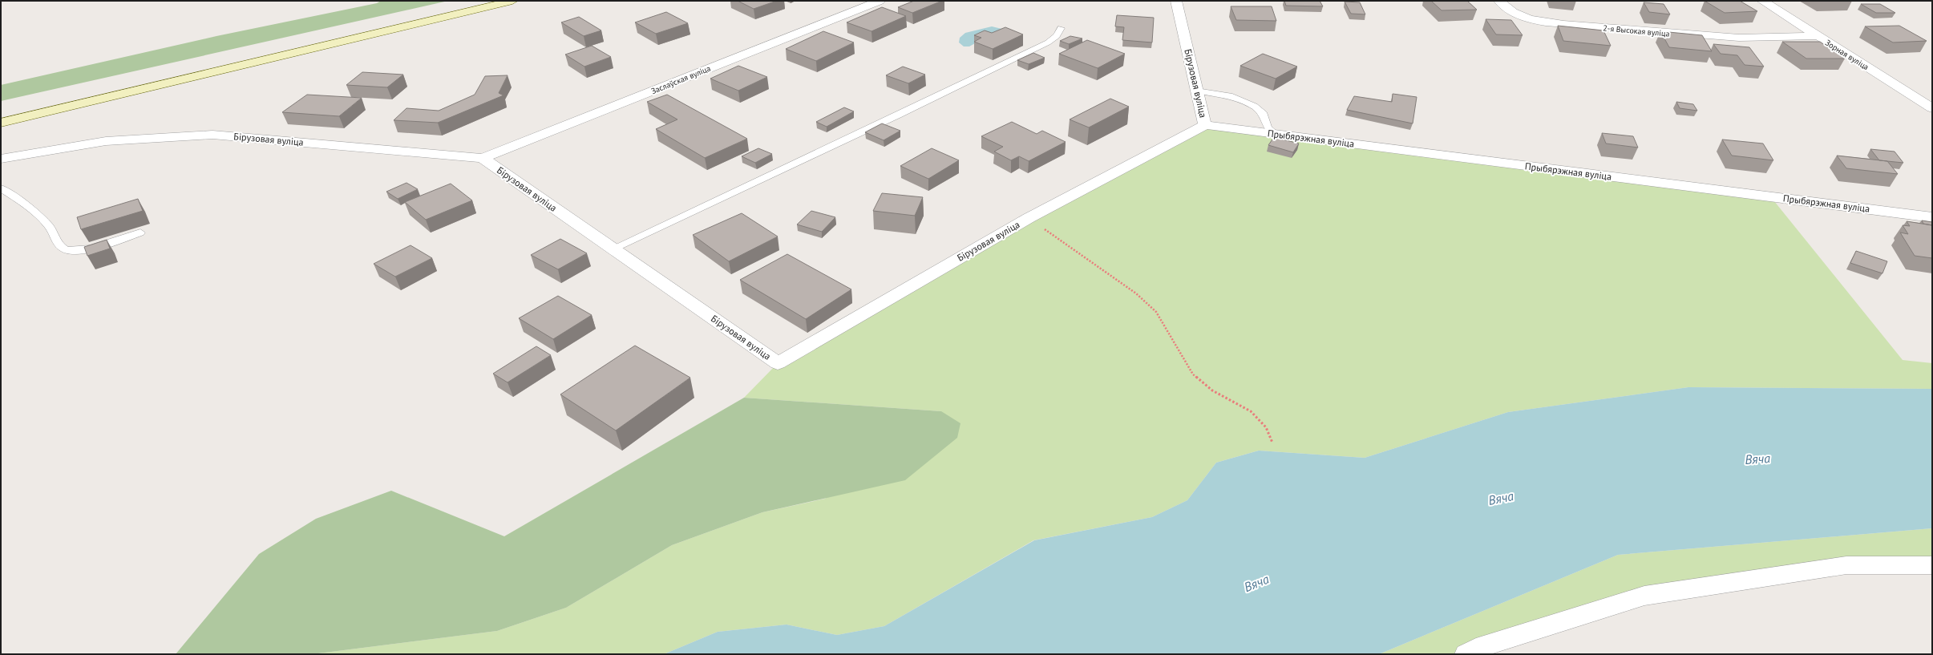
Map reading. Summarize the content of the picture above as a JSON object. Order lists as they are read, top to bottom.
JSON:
{
  "streets": {
    "street": [
      "2-я Высокая вуліца",
      "Зорная вуліца",
      "Заслаўская вуліца",
      "Бірузовая вуліца",
      "Прыбярэжная вуліца"
    ]
  },
  "crossings": [
    ["2-я Высокая вуліца", "Зорная вуліца"],
    ["Заслаўская вуліца", "Бірузовая вуліца"],
    ["Бірузовая вуліца", "Прыбярэжная вуліца"]
  ],
  "water": ["Вяча"]
}
